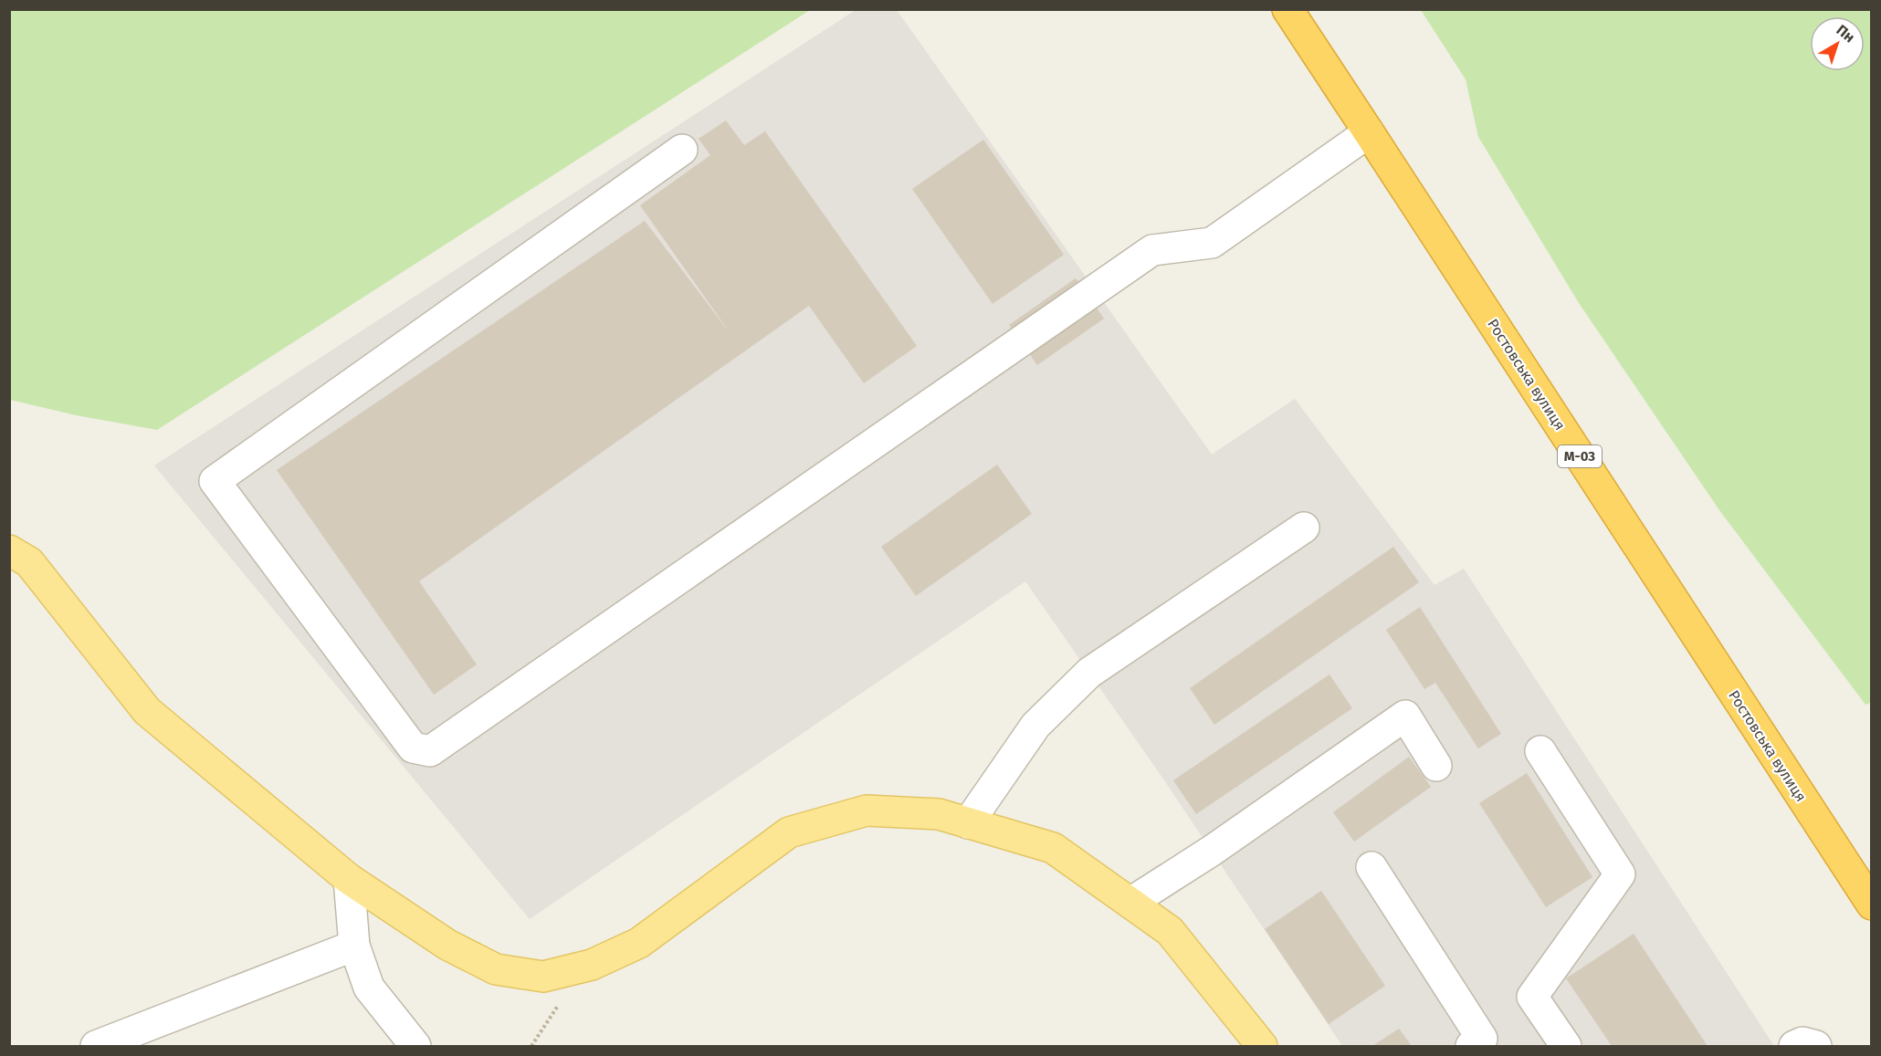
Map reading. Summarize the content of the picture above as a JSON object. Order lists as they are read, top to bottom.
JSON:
{
  "streets": {
    "highway": ["Ростовська вулиця", "М-03"]
  },
  "north": "top right"
}
